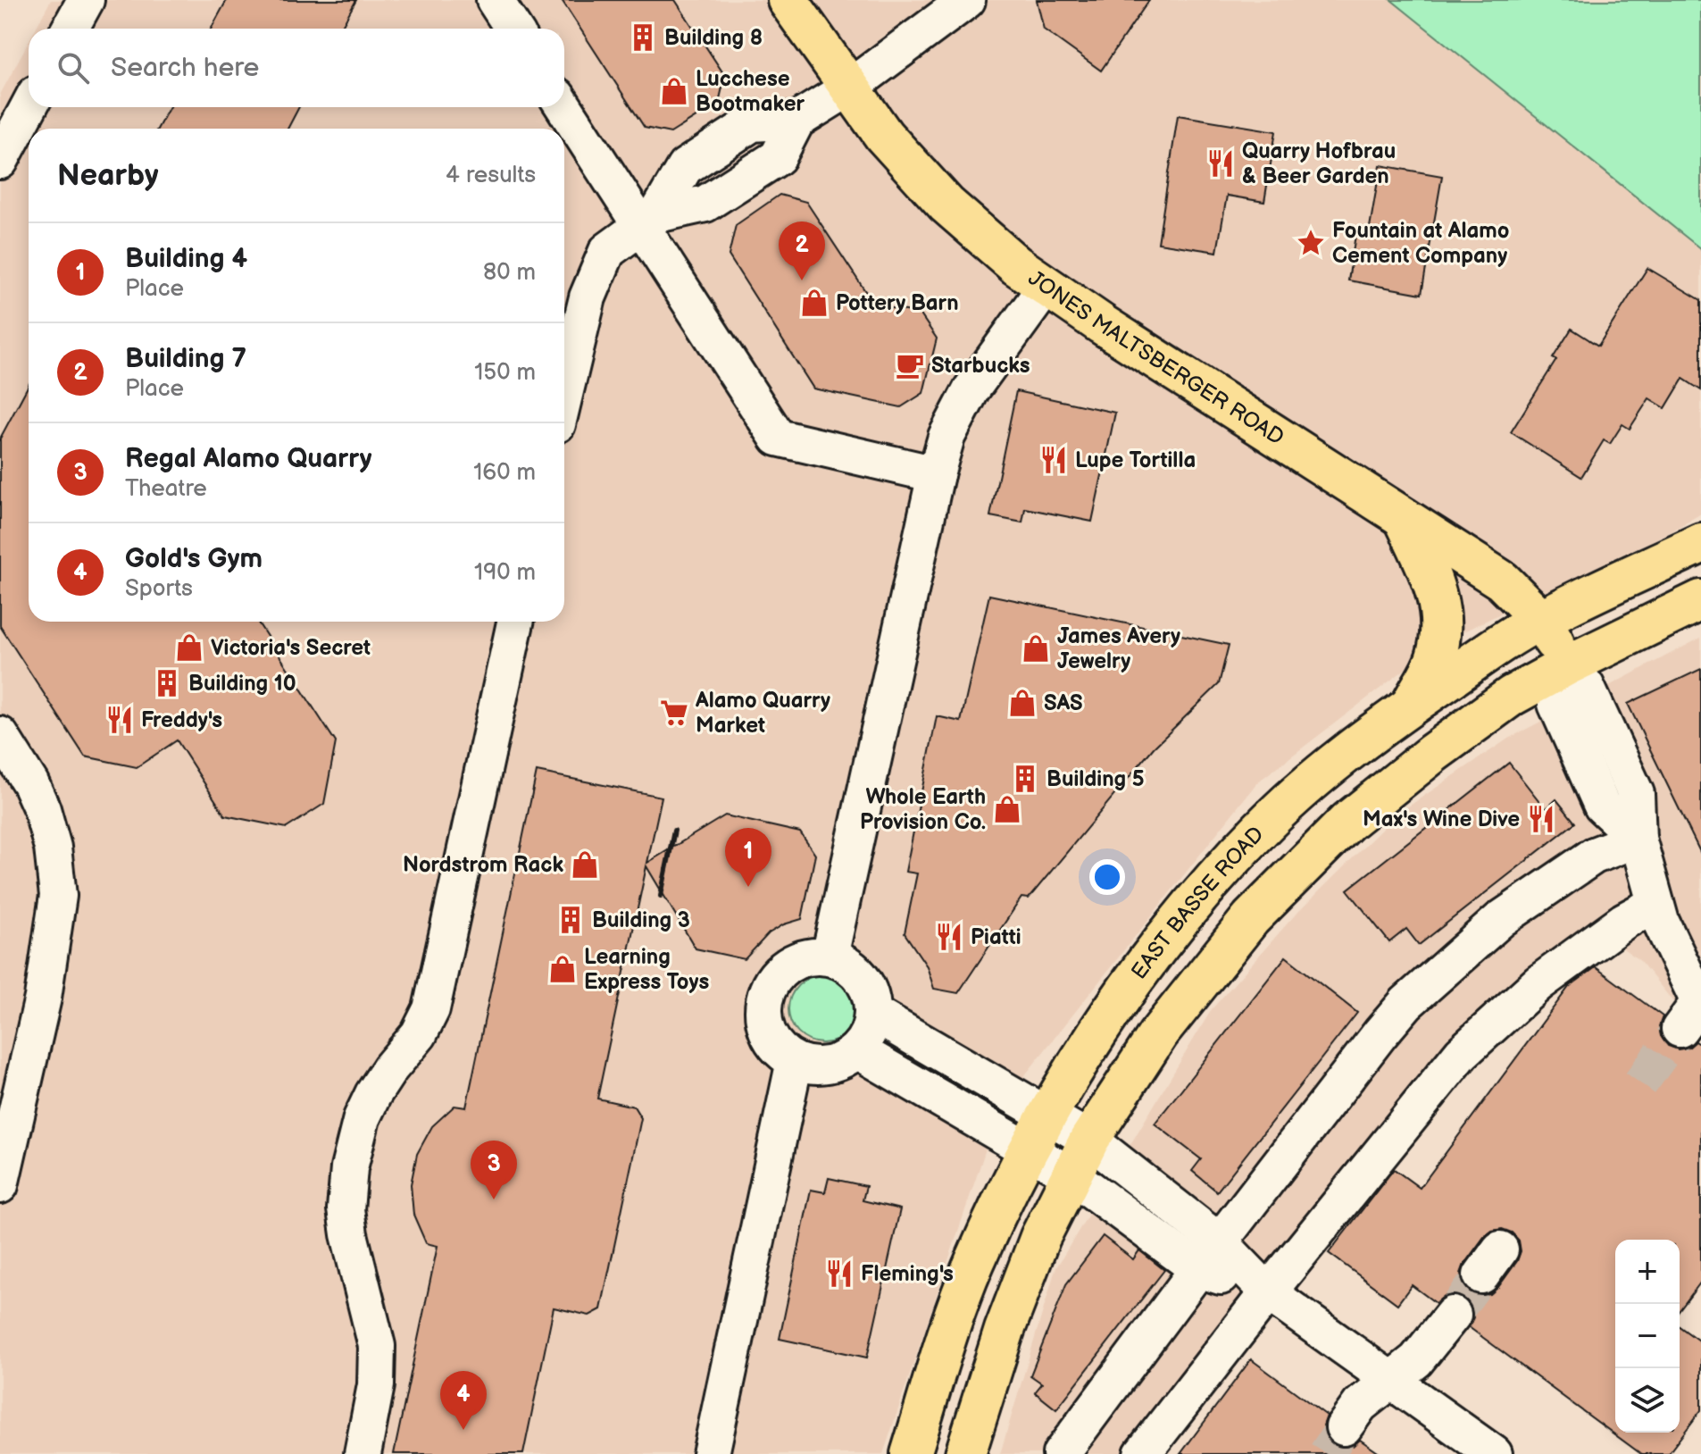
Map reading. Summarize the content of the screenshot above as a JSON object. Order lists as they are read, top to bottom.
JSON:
{
  "streets": {
    "main road": ["JONES MALTSBERGER ROAD", "EAST BASSE ROAD"]
  },
  "crossings": [
    ["JONES MALTSBERGER ROAD", "EAST BASSE ROAD"]
  ],
  "places": {
    "building": [
      "Building 8",
      "Building 10",
      "Building 5",
      "Building 3"
    ],
    "shop": [
      "Lucchese Bootmaker",
      "Pottery Barn",
      "Victoria's Secret",
      "James Avery Jewelry",
      "SAS",
      "Whole Earth Provision Co.",
      "Nordstrom Rack",
      "Learning Express Toys"
    ],
    "restaurant": [
      "Quarry Hofbrau & Beer Garden",
      "Lupe Tortilla",
      "Freddy's",
      "Max's Wine Dive",
      "Piatti",
      "Fleming's"
    ],
    "place": ["Fountain at Alamo Cement Company"],
    "cafe": ["Starbucks"],
    "supermarket": ["Alamo Quarry Market"]
  },
  "page": {
    "search": "Search here",
    "heading": ["Nearby", "4 results"],
    "pins": [
      "2",
      "1",
      "3",
      "4"
    ],
    "list": [
      {
        "mark": "1",
        "name": "Building 4",
        "note": "Place",
        "value": "80 m"
      },
      {
        "mark": "2",
        "name": "Building 7",
        "note": "Place",
        "value": "150 m"
      },
      {
        "mark": "3",
        "name": "Regal Alamo Quarry",
        "note": "Theatre",
        "value": "160 m"
      },
      {
        "mark": "4",
        "name": "Gold's Gym",
        "note": "Sports",
        "value": "190 m"
      }
    ],
    "map_buttons": ["+", "−"]
  }
}
